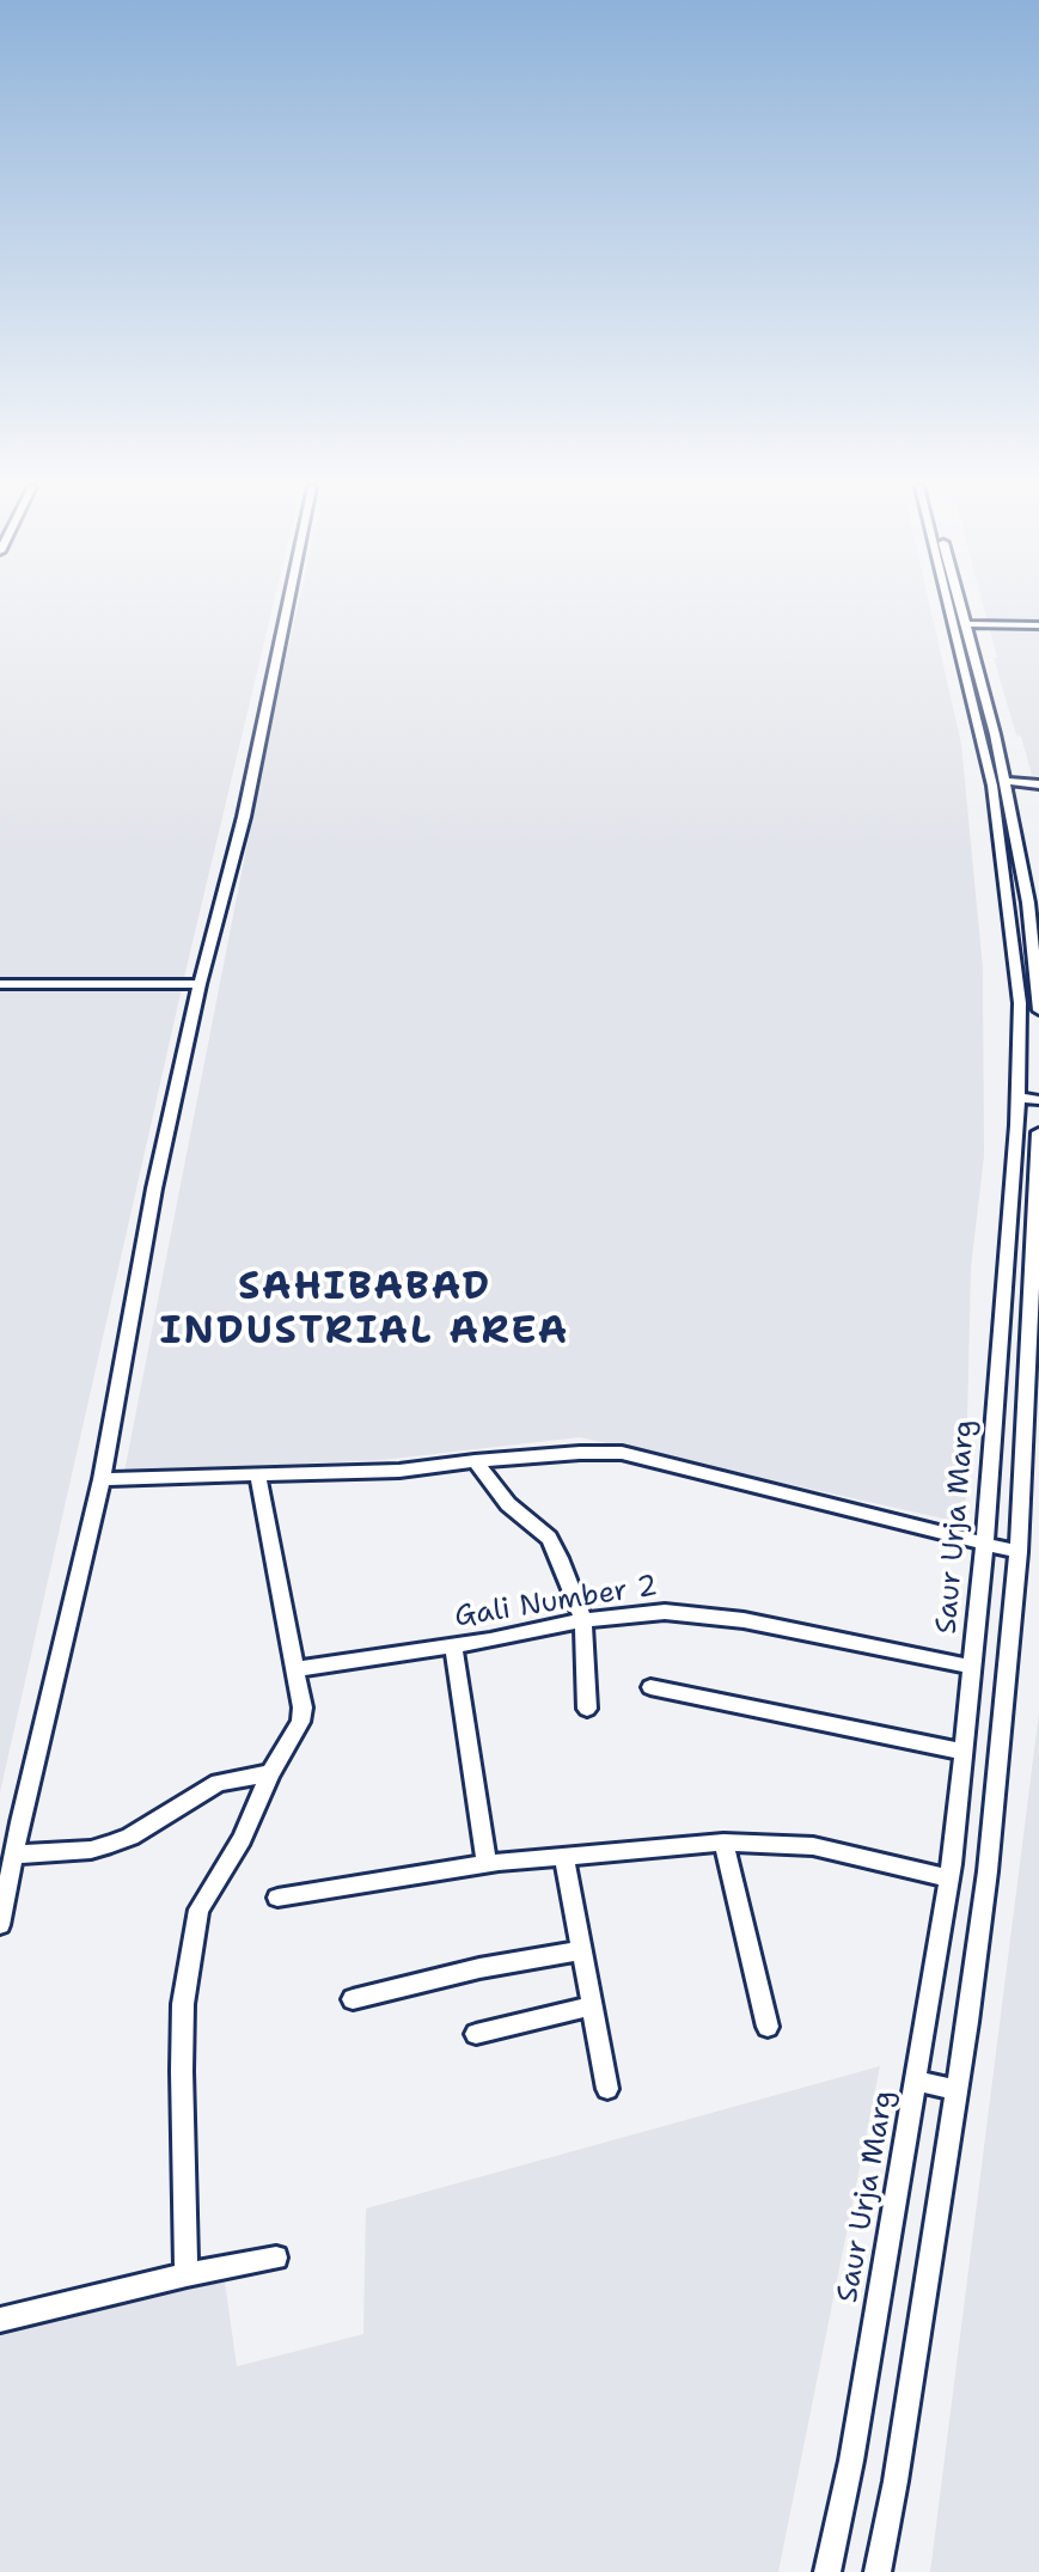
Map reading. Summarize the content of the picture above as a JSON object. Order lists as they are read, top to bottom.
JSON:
{
  "streets": {
    "street": ["Saur Urja Marg", "Gali Number 2"]
  },
  "crossings": [
    ["Saur Urja Marg", "Gali Number 2"]
  ],
  "districts": ["SAHIBABAD INDUSTRIAL AREA"]
}
